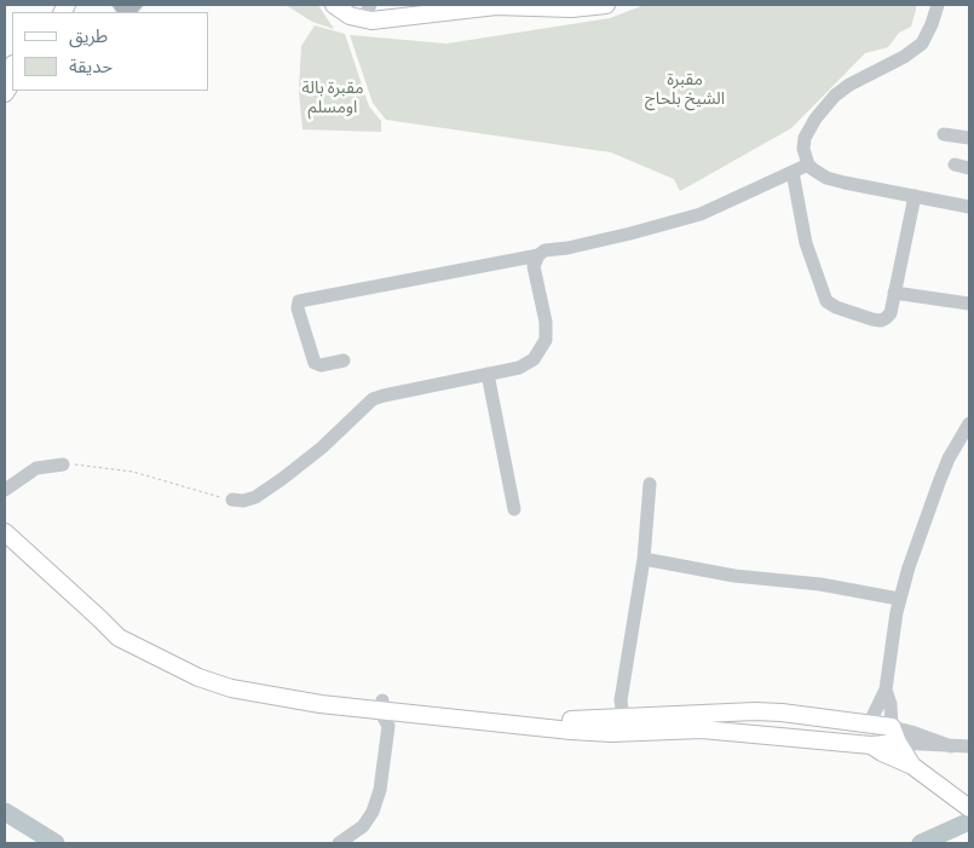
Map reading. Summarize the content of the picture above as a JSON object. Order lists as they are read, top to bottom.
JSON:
{
  "parks": ["مقبرة الشيخ بلحاج", "مقبرة بالة اومسلم"],
  "legend": ["طريق", "حديقة"]
}
